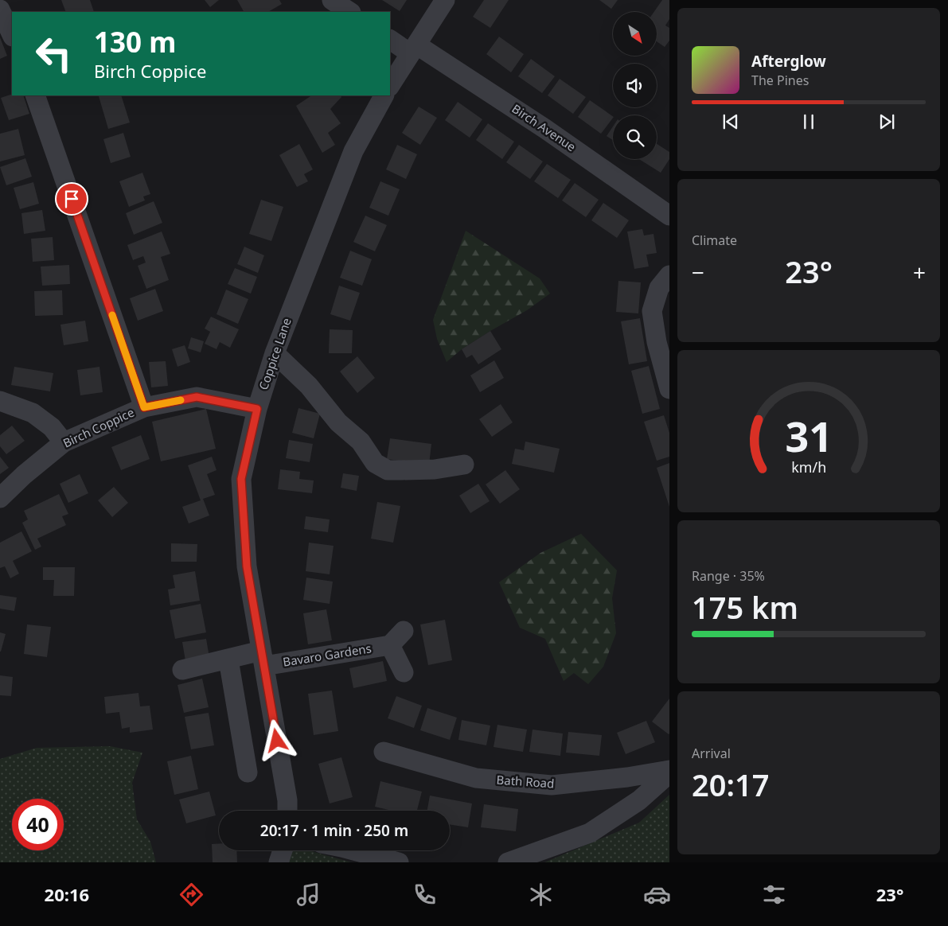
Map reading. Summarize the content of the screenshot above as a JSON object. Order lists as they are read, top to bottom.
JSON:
{
  "streets": {
    "street": [
      "Birch Avenue",
      "Coppice Lane",
      "Birch Coppice",
      "Bavaro Gardens",
      "Bath Road"
    ]
  },
  "crossings": [
    ["Coppice Lane", "Birch Coppice"],
    ["Coppice Lane", "Bavaro Gardens"]
  ],
  "north": "bottom right",
  "page": {
    "turn": ["130 m", "Birch Coppice"],
    "song": ["Afterglow", "The Pines"],
    "tile": [
      "Climate",
      ["Range · 35%", "175 km"],
      ["Arrival", "20:17"]
    ],
    "heat": ["−", "23°", "+"],
    "limit": "40",
    "trip": "20:17 · 1 min · 250 m",
    "tabs": ["20:16", "23°"],
    "gauge": ["31", "km/h"]
  }
}
